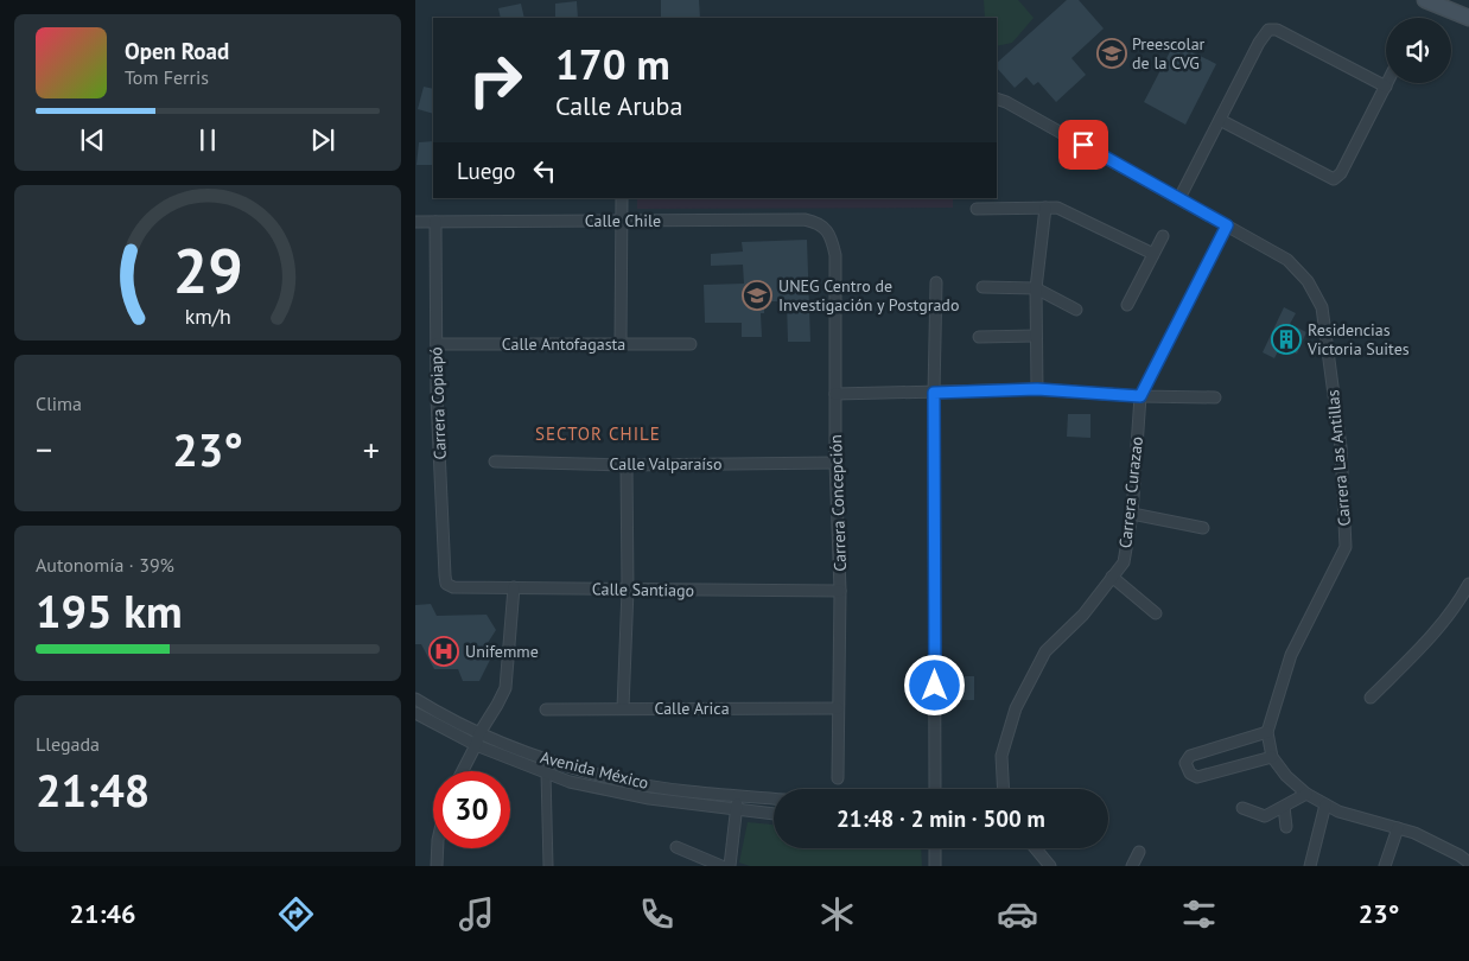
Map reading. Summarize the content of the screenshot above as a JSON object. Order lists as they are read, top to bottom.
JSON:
{
  "streets": {
    "street": [
      "Calle Chile",
      "Calle Antofagasta",
      "Carrera Copiapó",
      "Carrera Las Antillas",
      "Calle Valparaíso",
      "Carrera Curazao",
      "Carrera Concepción",
      "Calle Santiago",
      "Calle Arica",
      "Avenida México"
    ]
  },
  "crossings": [
    ["Calle Chile", "Carrera Copiapó"],
    ["Calle Chile", "Carrera Concepción"],
    ["Calle Antofagasta", "Carrera Copiapó"],
    ["Carrera Copiapó", "Calle Santiago"],
    ["Calle Valparaíso", "Carrera Concepción"],
    ["Carrera Concepción", "Calle Santiago"],
    ["Carrera Concepción", "Calle Arica"]
  ],
  "districts": ["SECTOR CHILE"],
  "places": {
    "school or university": ["Preescolar de la CVG", "UNEG Centro de Investigación y Postgrado"],
    "building": ["Residencias Victoria Suites"],
    "hospital": ["Unifemme"]
  },
  "page": {
    "turn": ["170 m", "Calle Aruba"],
    "song": ["Open Road", "Tom Ferris"],
    "then": "Luego",
    "tile": [
      "Clima",
      ["Autonomía · 39%", "195 km"],
      ["Llegada", "21:48"]
    ],
    "heat": ["−", "23°", "+"],
    "limit": "30",
    "trip": "21:48 · 2 min · 500 m",
    "tabs": ["21:46", "23°"],
    "gauge": ["29", "km/h"]
  }
}
